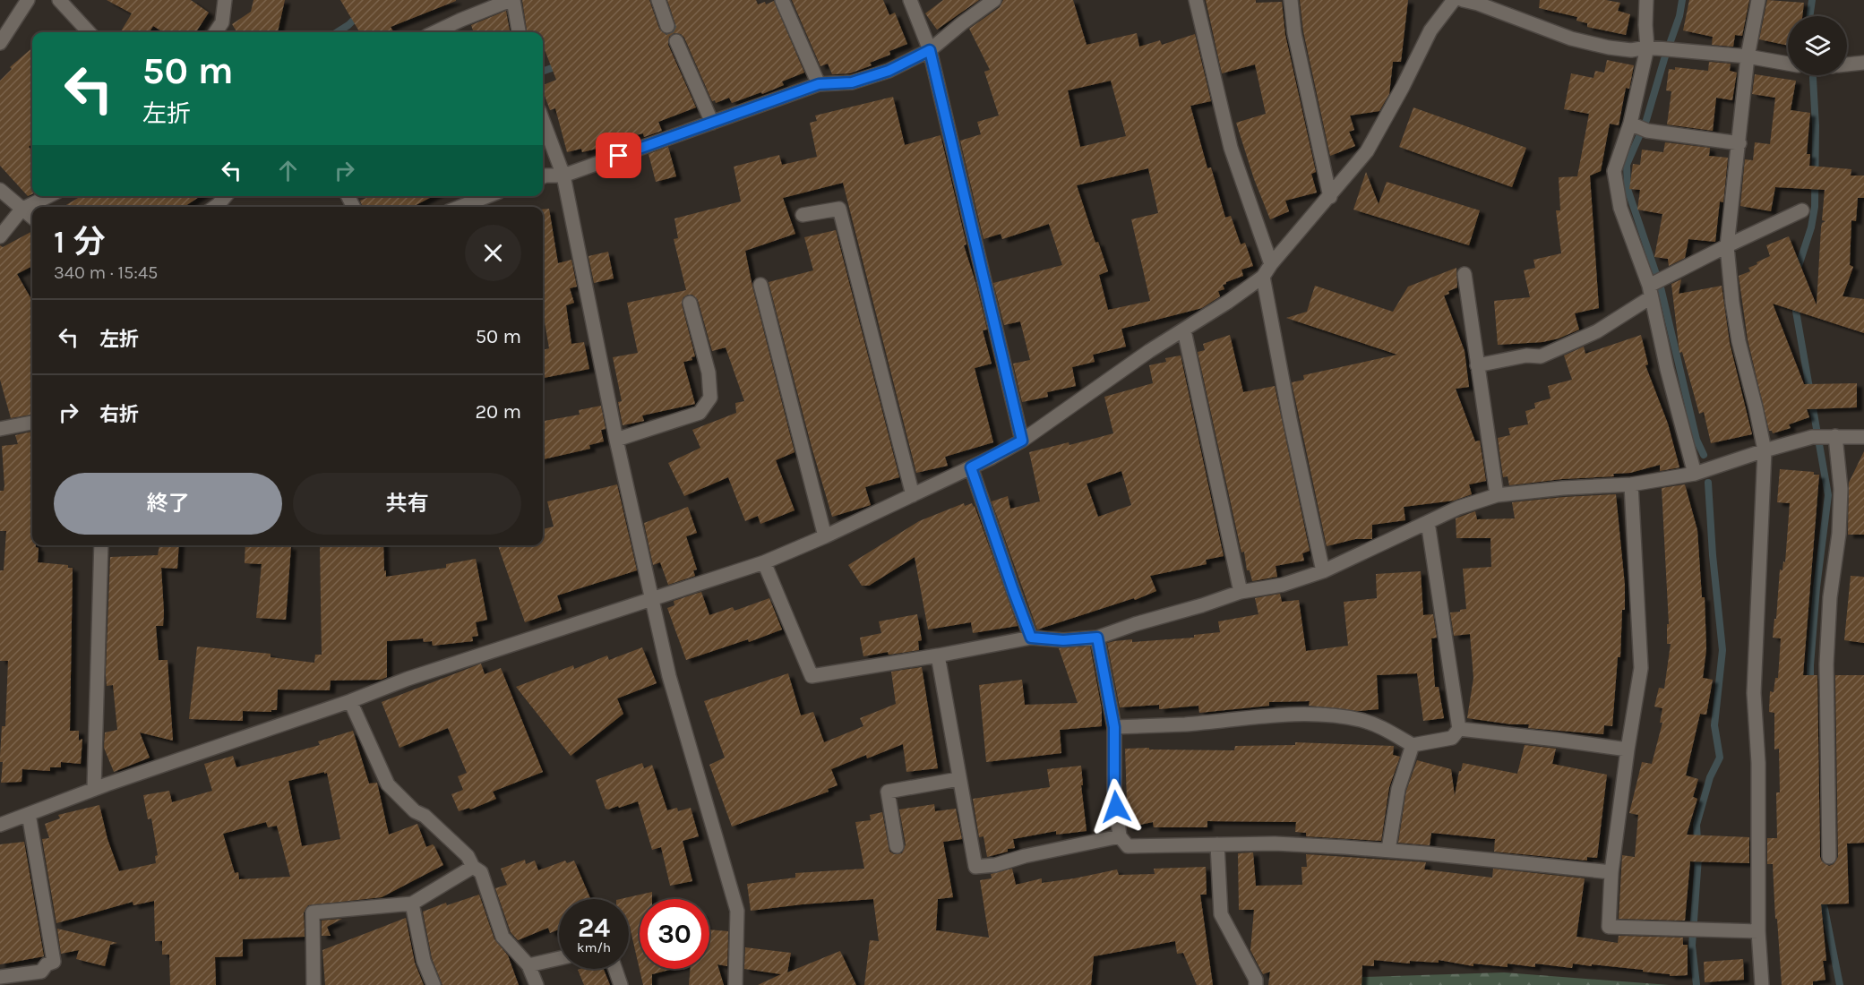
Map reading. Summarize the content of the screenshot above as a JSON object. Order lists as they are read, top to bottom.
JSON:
{
  "page": {
    "turn": ["50 m", "左折"],
    "heading": ["1 分", "340 m · 15:45"],
    "list": [
      {
        "name": "左折",
        "value": "50 m"
      },
      {
        "name": "右折",
        "value": "20 m"
      }
    ],
    "buttons": ["終了", "共有"],
    "speed": "24 km/h",
    "limit": "30"
  }
}
